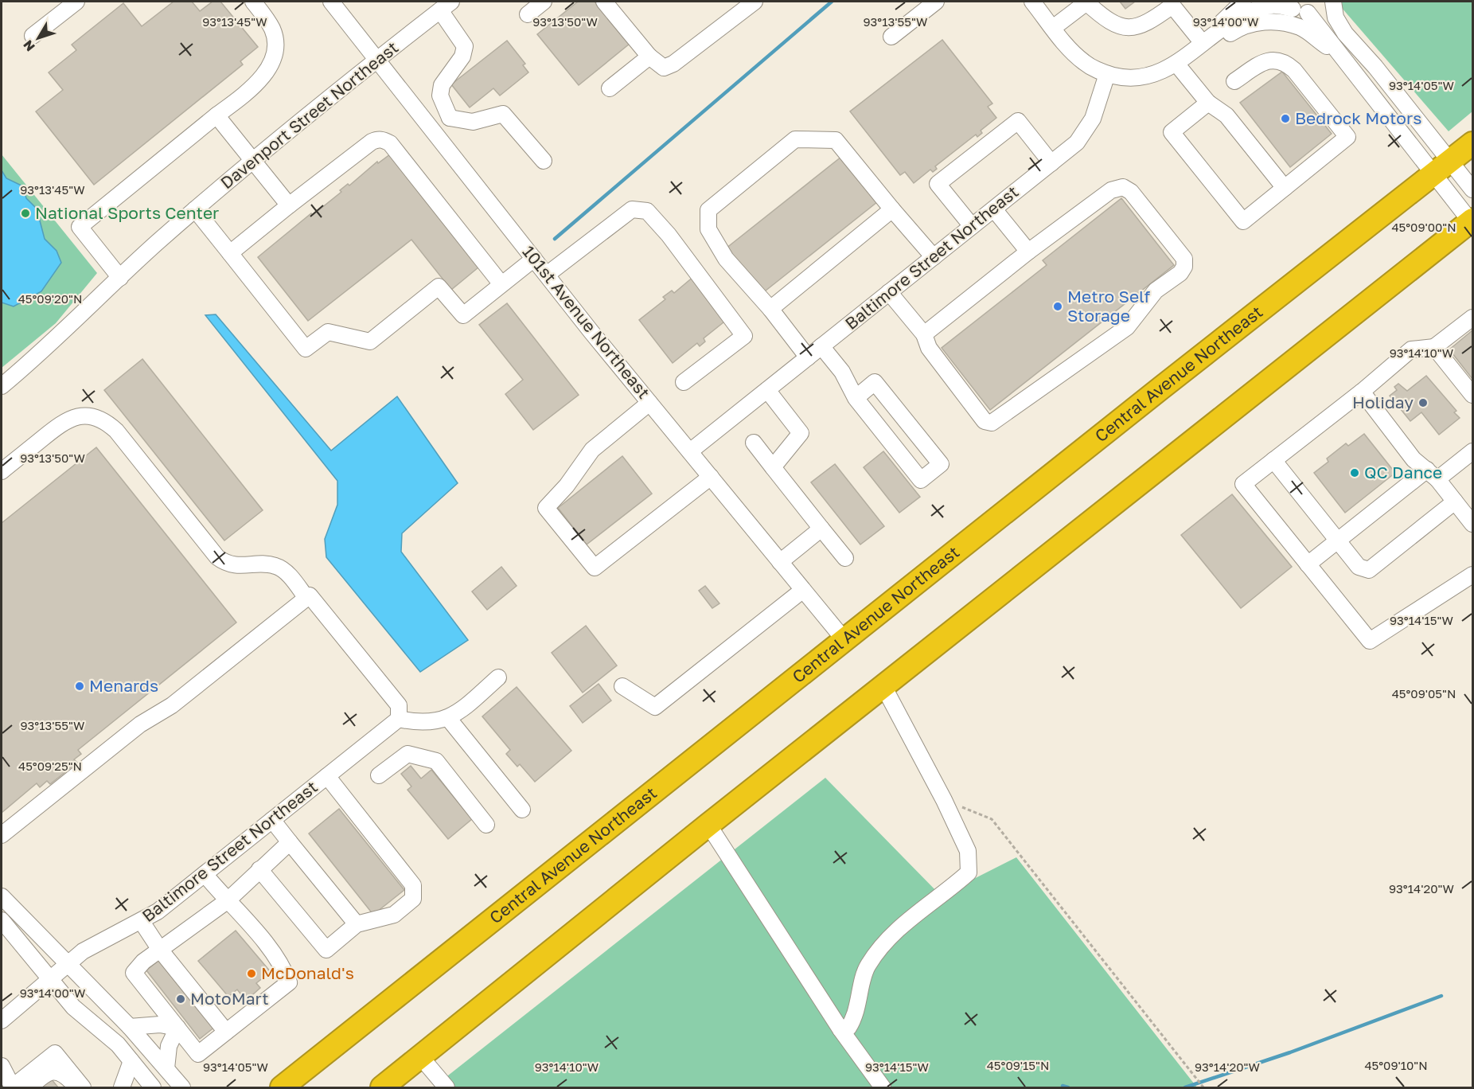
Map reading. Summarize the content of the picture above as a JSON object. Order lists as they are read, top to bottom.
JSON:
{
  "streets": {
    "highway": ["Central Avenue Northeast"],
    "street": ["Davenport Street Northeast", "Baltimore Street Northeast", "101st Avenue Northeast"]
  },
  "crossings": [
    ["Davenport Street Northeast", "101st Avenue Northeast"],
    ["Baltimore Street Northeast", "101st Avenue Northeast"],
    ["101st Avenue Northeast", "Central Avenue Northeast"]
  ],
  "places": [
    "Bedrock Motors",
    "National Sports Center",
    "Metro Self Storage",
    "Holiday",
    "QC Dance",
    "Menards",
    "McDonald's",
    "MotoMart"
  ],
  "north": "bottom left",
  "coordinates": [
    "93°13'45\"W",
    "93°13'50\"W",
    "93°13'55\"W",
    "93°14'00\"W",
    "93°14'05\"W",
    "45°09'00\"N",
    "45°09'20\"N",
    "93°14'10\"W",
    "93°14'15\"W",
    "45°09'05\"N",
    "45°09'25\"N",
    "93°14'20\"W",
    "45°09'15\"N",
    "45°09'10\"N"
  ]
}
